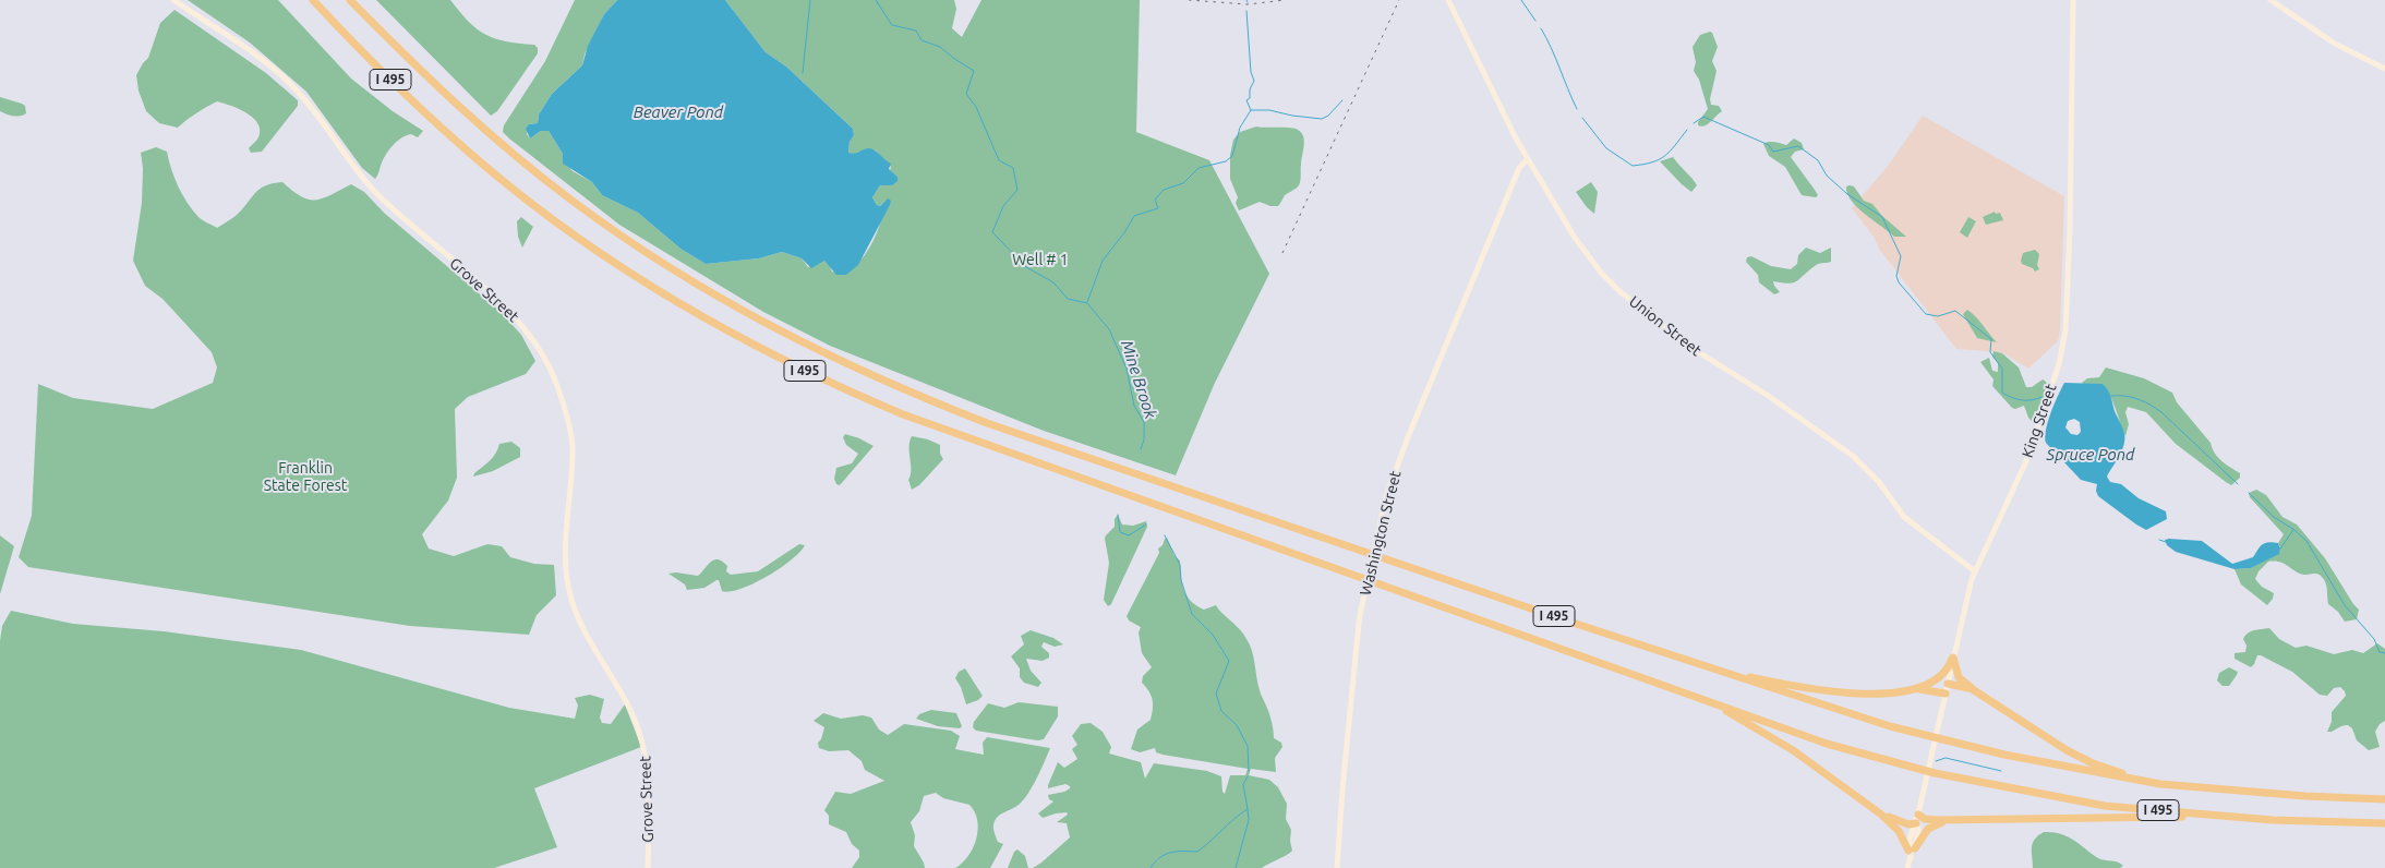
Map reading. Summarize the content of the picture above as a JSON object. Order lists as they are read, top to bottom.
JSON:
{
  "streets": {
    "highway": ["I 495"],
    "main road": [
      "Grove Street",
      "Union Street",
      "King Street",
      "Washington Street"
    ]
  },
  "crossings": [
    ["Union Street", "King Street"],
    ["Union Street", "Washington Street"]
  ],
  "water": ["Beaver Pond", "Mine Brook", "Spruce Pond"],
  "parks": ["Well # 1", "Franklin State Forest"]
}
